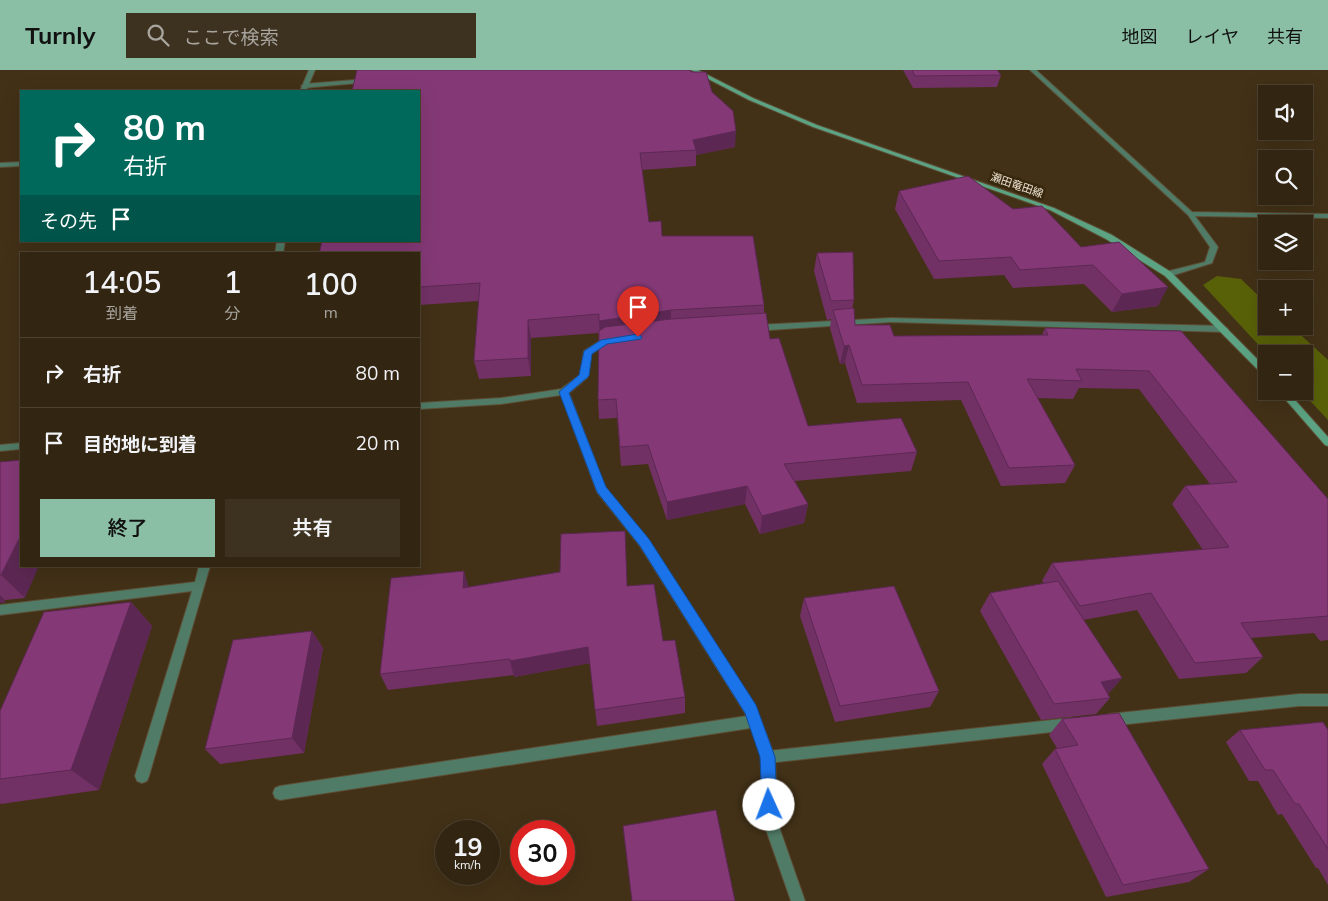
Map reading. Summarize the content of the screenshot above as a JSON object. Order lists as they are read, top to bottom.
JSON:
{
  "streets": {
    "main road": ["瀬田竜田線"]
  },
  "page": {
    "header": "Turnly",
    "search": "ここで検索",
    "nav": ["地図", "レイヤ", "共有"],
    "map_buttons": ["+", "−"],
    "turn": ["80 m", "右折"],
    "then": "その先",
    "eta": [
      "14:05",
      "到着",
      "1",
      "分",
      "100",
      "m"
    ],
    "list": [
      {
        "name": "右折",
        "value": "80 m"
      },
      {
        "name": "目的地に到着",
        "value": "20 m"
      }
    ],
    "buttons": ["終了", "共有"],
    "speed": "19 km/h",
    "limit": "30"
  }
}
